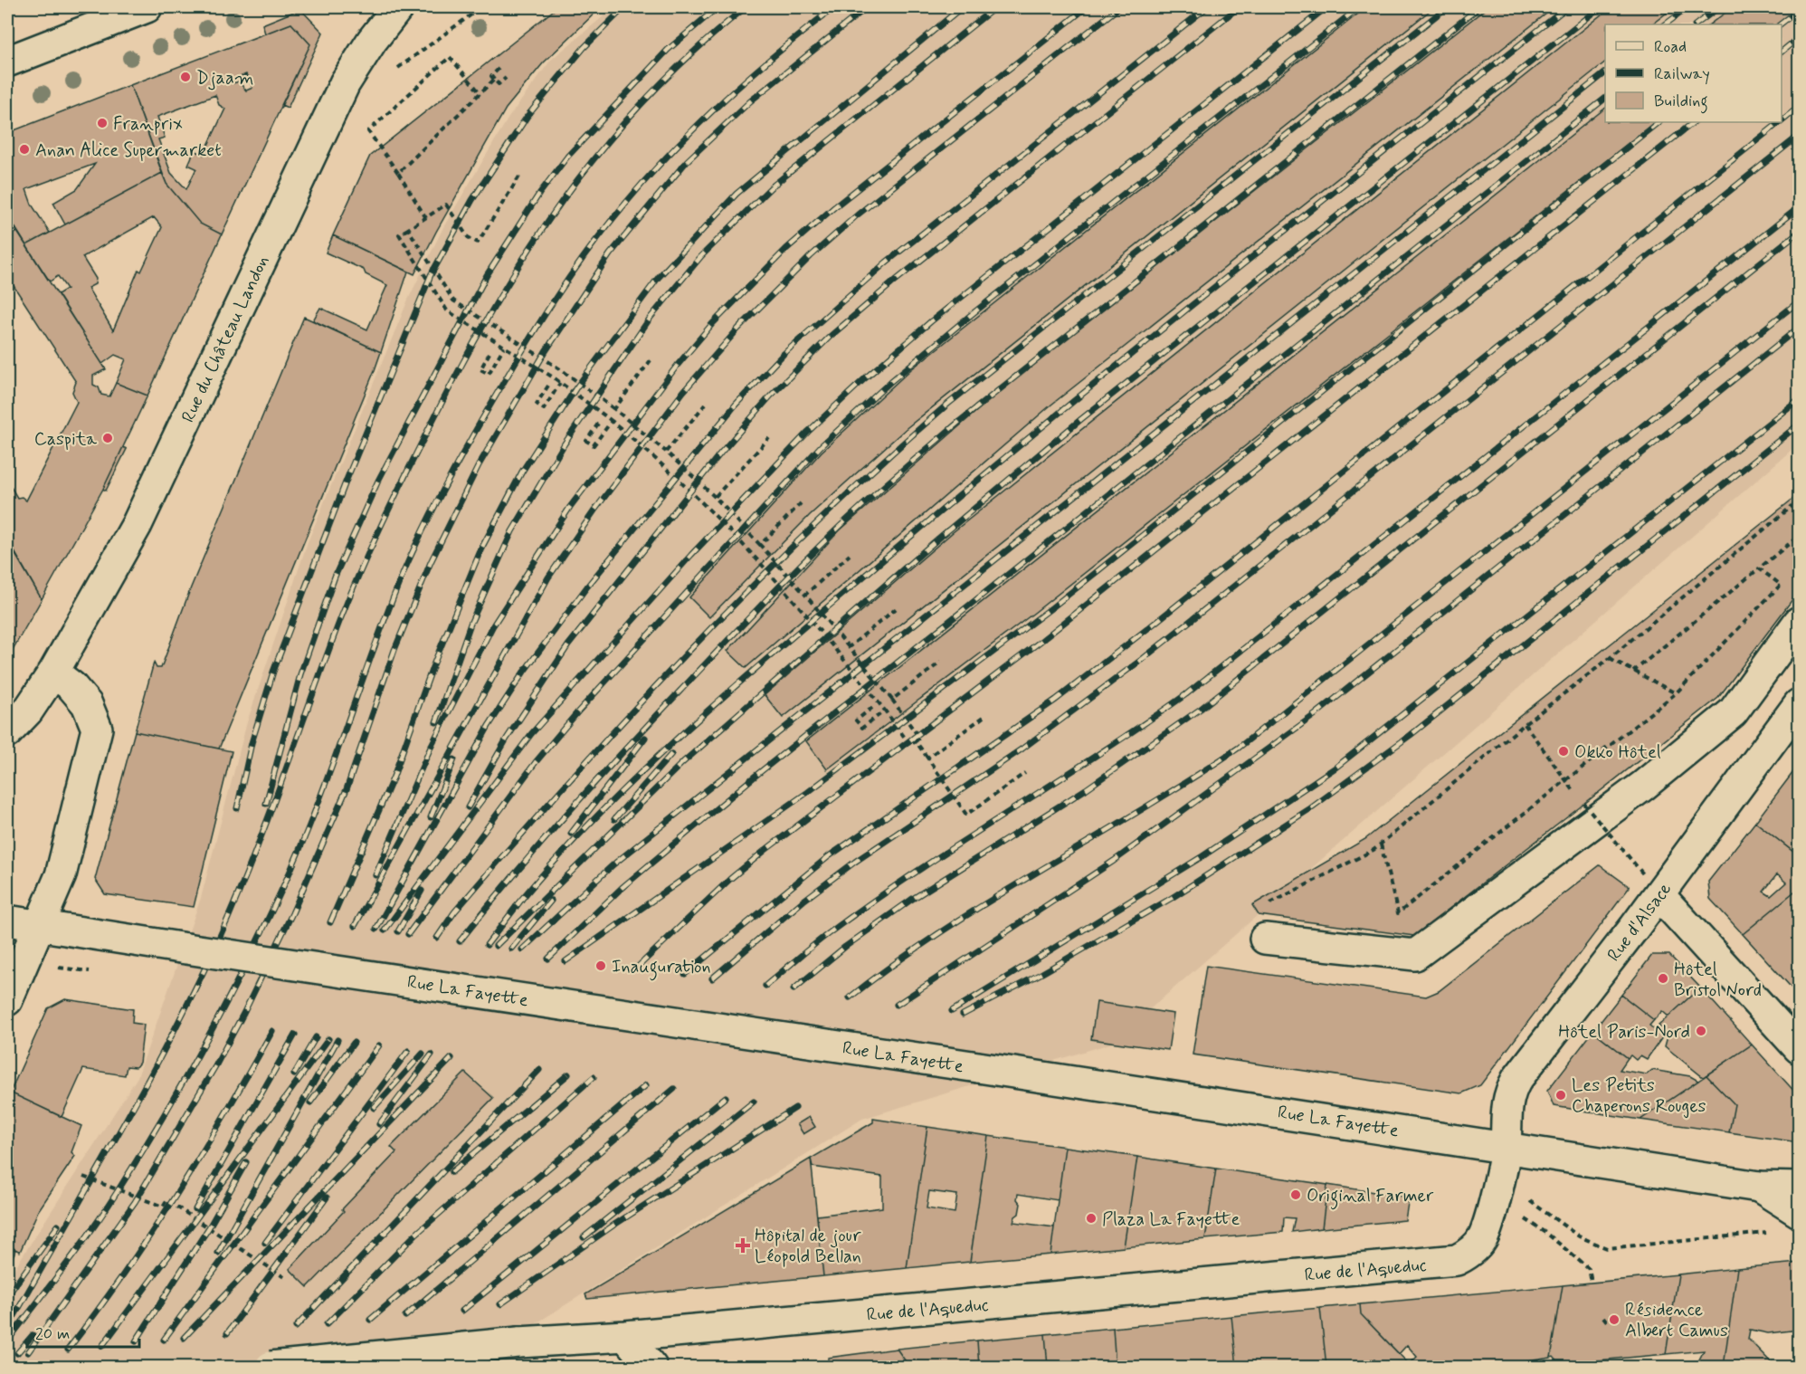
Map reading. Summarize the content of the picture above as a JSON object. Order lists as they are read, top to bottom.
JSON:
{
  "streets": {
    "street": [
      "Rue du Château Landon",
      "Rue d'Alsace",
      "Rue La Fayette",
      "Rue de l'Aqueduc"
    ]
  },
  "crossings": [
    ["Rue d'Alsace", "Rue La Fayette"],
    ["Rue d'Alsace", "Rue de l'Aqueduc"],
    ["Rue La Fayette", "Rue de l'Aqueduc"]
  ],
  "places": {
    "other": [
      "Djaam",
      "Franprix",
      "Anan Alice Supermarket",
      "Caspita",
      "Okko Hôtel",
      "Inauguration",
      "Hôtel Bristol Nord",
      "Hôtel Paris-Nord",
      "Les Petits Chaperons Rouges",
      "Original Farmer",
      "Plaza La Fayette",
      "Résidence Albert Camus"
    ],
    "health": ["Hôpital de jour Léopold Bellan"]
  },
  "legend": ["Road", "Railway", "Building"],
  "scale_bar": "20 m"
}
